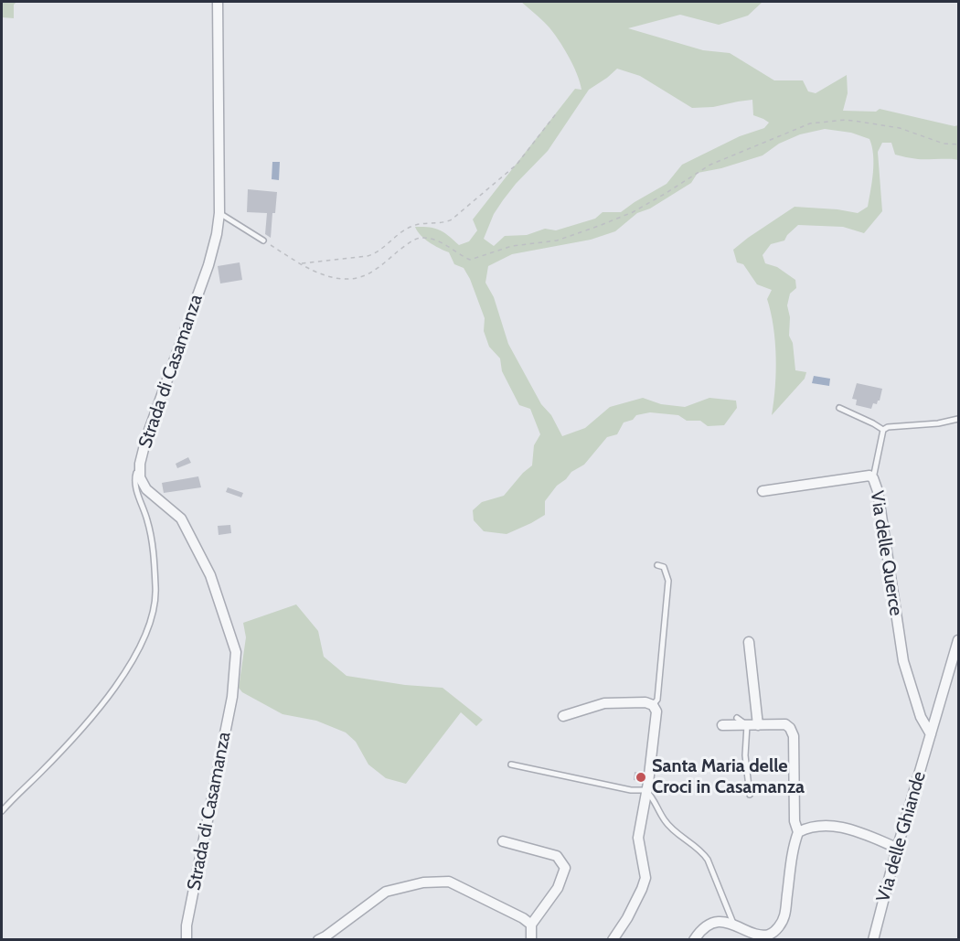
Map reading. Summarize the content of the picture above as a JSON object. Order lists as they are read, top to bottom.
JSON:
{
  "streets": {
    "street": ["Strada di Casamanza", "Via delle Querce", "Via delle Ghiande"]
  },
  "crossings": [
    ["Via delle Querce", "Via delle Ghiande"]
  ],
  "places": ["Santa Maria delle Croci in Casamanza"]
}
